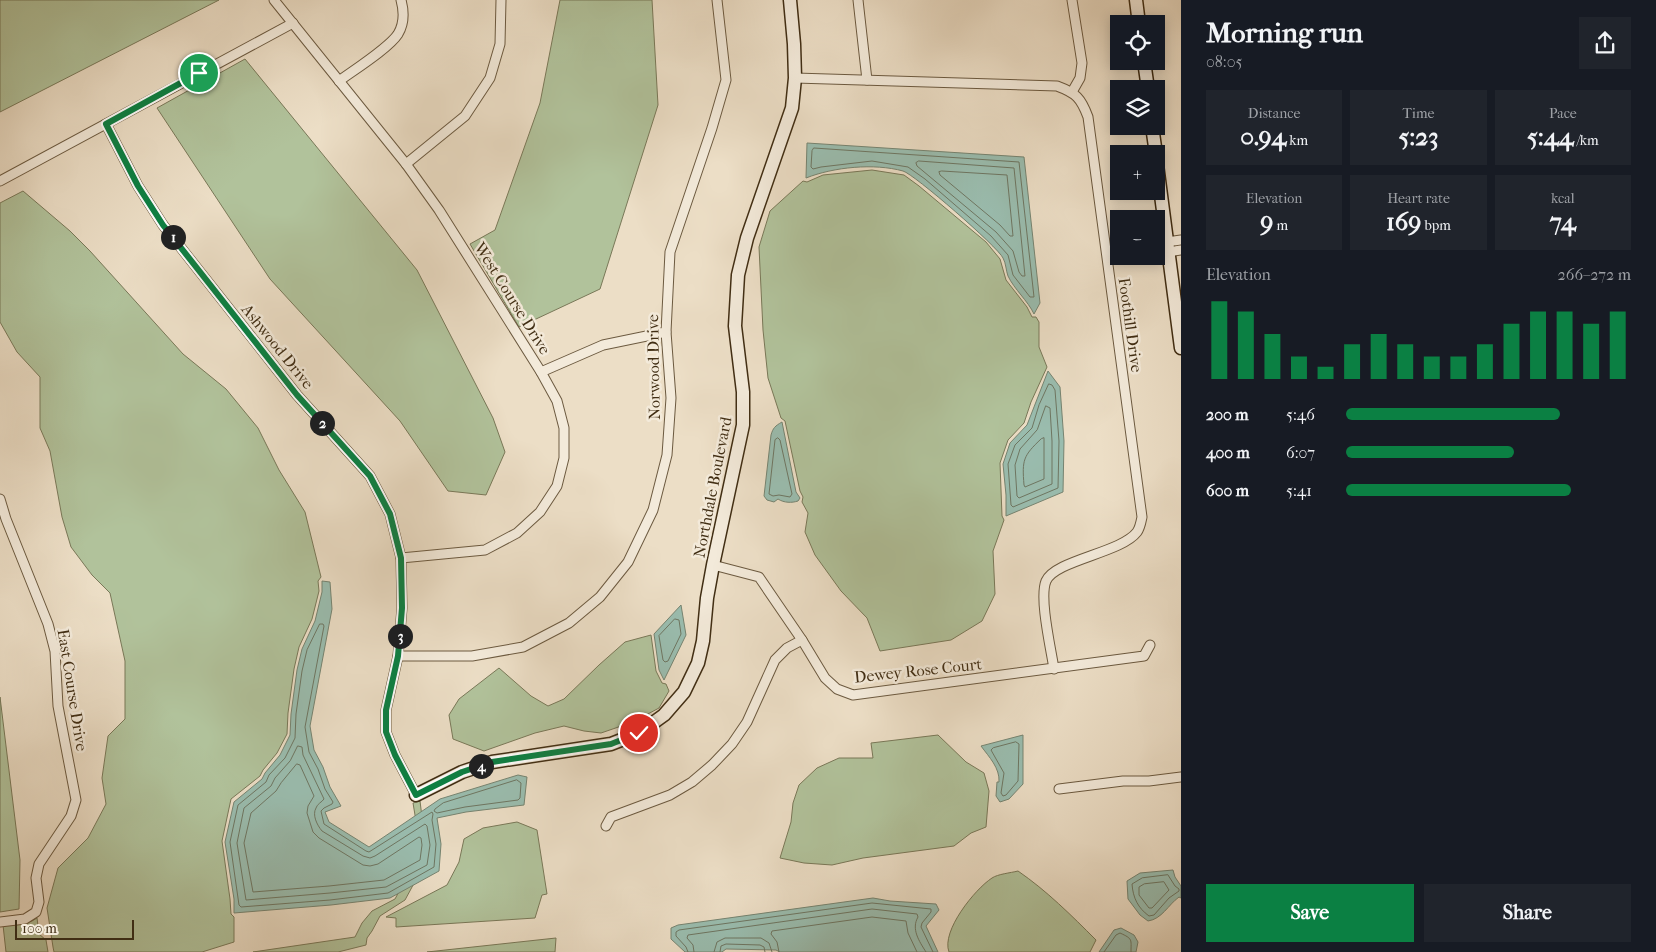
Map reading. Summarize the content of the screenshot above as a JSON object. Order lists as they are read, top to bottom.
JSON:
{
  "streets": {
    "street": [
      "West Course Drive",
      "Foothill Drive",
      "Ashwood Drive",
      "Norwood Drive",
      "Northdale Boulevard",
      "Dewey Rose Court",
      "East Course Drive"
    ]
  },
  "crossings": [
    ["West Course Drive", "Ashwood Drive"],
    ["Foothill Drive", "Dewey Rose Court"],
    ["Ashwood Drive", "Norwood Drive"],
    ["Ashwood Drive", "Northdale Boulevard"],
    ["Northdale Boulevard", "Dewey Rose Court"]
  ],
  "scale_bar": "100 m",
  "page": {
    "heading": ["Morning run", "08:05"],
    "map_buttons": ["+", "−"],
    "stats": [
      ["Distance", "0.94 km"],
      ["Time", "5:23"],
      ["Pace", "5:44 /km"],
      ["Elevation", "9 m"],
      ["Heart rate", "169 bpm"],
      ["kcal", "74"]
    ],
    "pins": [
      "1",
      "2",
      "3",
      "4"
    ],
    "chart": ["Elevation", "266–272 m"],
    "list": [
      {
        "name": "200 m",
        "note": "5:46"
      },
      {
        "name": "400 m",
        "note": "6:07"
      },
      {
        "name": "600 m",
        "note": "5:41"
      }
    ],
    "buttons": ["Save", "Share"],
    "scale": "100 m"
  }
}
